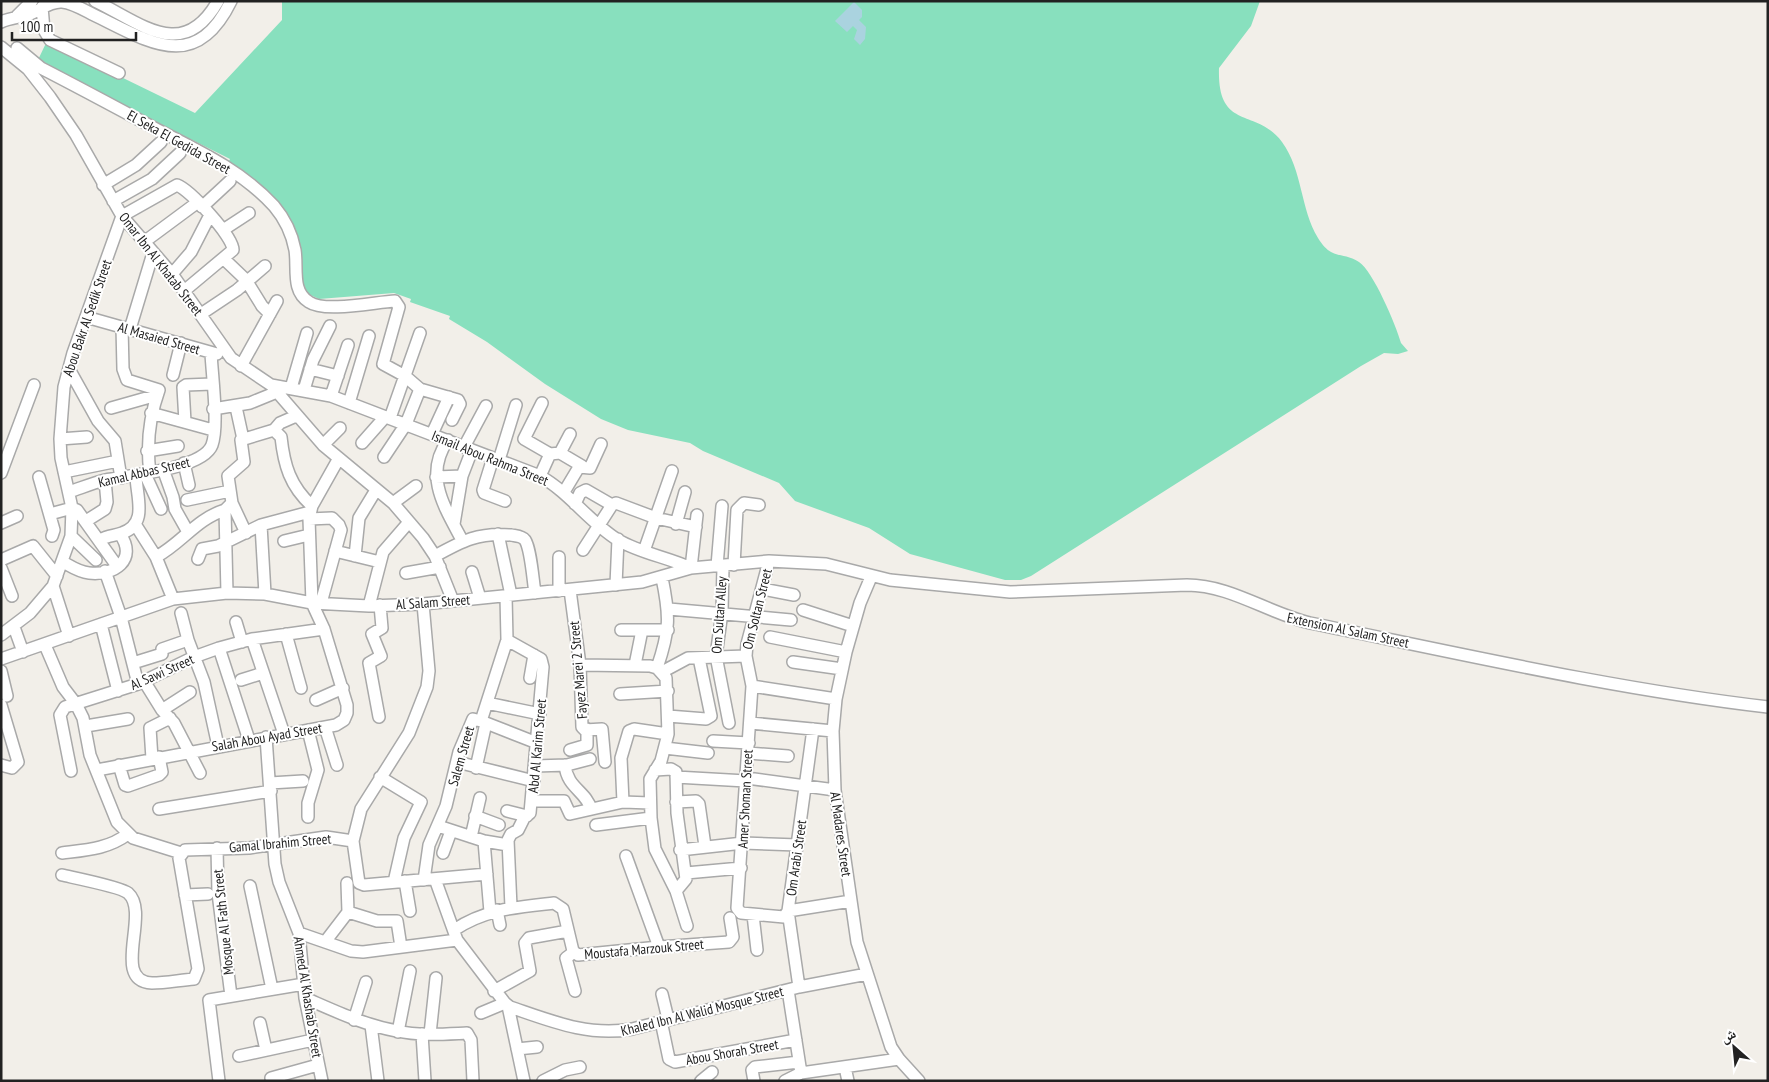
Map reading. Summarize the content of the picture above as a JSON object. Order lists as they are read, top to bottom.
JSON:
{
  "streets": {
    "street": [
      "El Seka El Gedida Street",
      "Omar Ibn Al Khatab Street",
      "Abou Bakr Al Sedik Street",
      "Al Masaied Street",
      "Ismail Abou Rahma Street",
      "Kamal Abbas Street",
      "Al Salam Street",
      "Om Soltan Street",
      "Om Sultan Alley",
      "Extension Al Salam Street",
      "Fayez Marei 2 Street",
      "Al Sawi Street",
      "Salah Abou Ayad Street",
      "Abd Al Karim Street",
      "Salem Street",
      "Amer Shoman Street",
      "Al Madares Street",
      "Gamal Ibrahim Street",
      "Om Arabi Street",
      "Mosque Al Fath Street",
      "Moustafa Marzouk Street",
      "Ahmed Al Khashab Street",
      "Khaled Ibn Al Walid Mosque Street",
      "Abou Shorah Street"
    ]
  },
  "crossings": [
    ["Omar Ibn Al Khatab Street", "Abou Bakr Al Sedik Street"],
    ["Omar Ibn Al Khatab Street", "Al Masaied Street"],
    ["Omar Ibn Al Khatab Street", "Ismail Abou Rahma Street"],
    ["Omar Ibn Al Khatab Street", "Al Salam Street"],
    ["Abou Bakr Al Sedik Street", "Al Masaied Street"],
    ["Abou Bakr Al Sedik Street", "Kamal Abbas Street"],
    ["Al Masaied Street", "Kamal Abbas Street"],
    ["Ismail Abou Rahma Street", "Al Salam Street"],
    ["Al Salam Street", "Om Soltan Street"],
    ["Al Salam Street", "Om Sultan Alley"],
    ["Al Salam Street", "Extension Al Salam Street"],
    ["Al Salam Street", "Fayez Marei 2 Street"],
    ["Al Salam Street", "Salah Abou Ayad Street"],
    ["Al Salam Street", "Al Madares Street"],
    ["Om Soltan Street", "Amer Shoman Street"],
    ["Extension Al Salam Street", "Al Madares Street"],
    ["Al Sawi Street", "Salah Abou Ayad Street"],
    ["Salah Abou Ayad Street", "Ahmed Al Khashab Street"],
    ["Amer Shoman Street", "Moustafa Marzouk Street"],
    ["Al Madares Street", "Khaled Ibn Al Walid Mosque Street"],
    ["Gamal Ibrahim Street", "Mosque Al Fath Street"],
    ["Gamal Ibrahim Street", "Ahmed Al Khashab Street"],
    ["Om Arabi Street", "Khaled Ibn Al Walid Mosque Street"],
    ["Om Arabi Street", "Abou Shorah Street"],
    ["Khaled Ibn Al Walid Mosque Street", "Abou Shorah Street"]
  ],
  "scale_bar": "100 m",
  "north": "top left"
}
